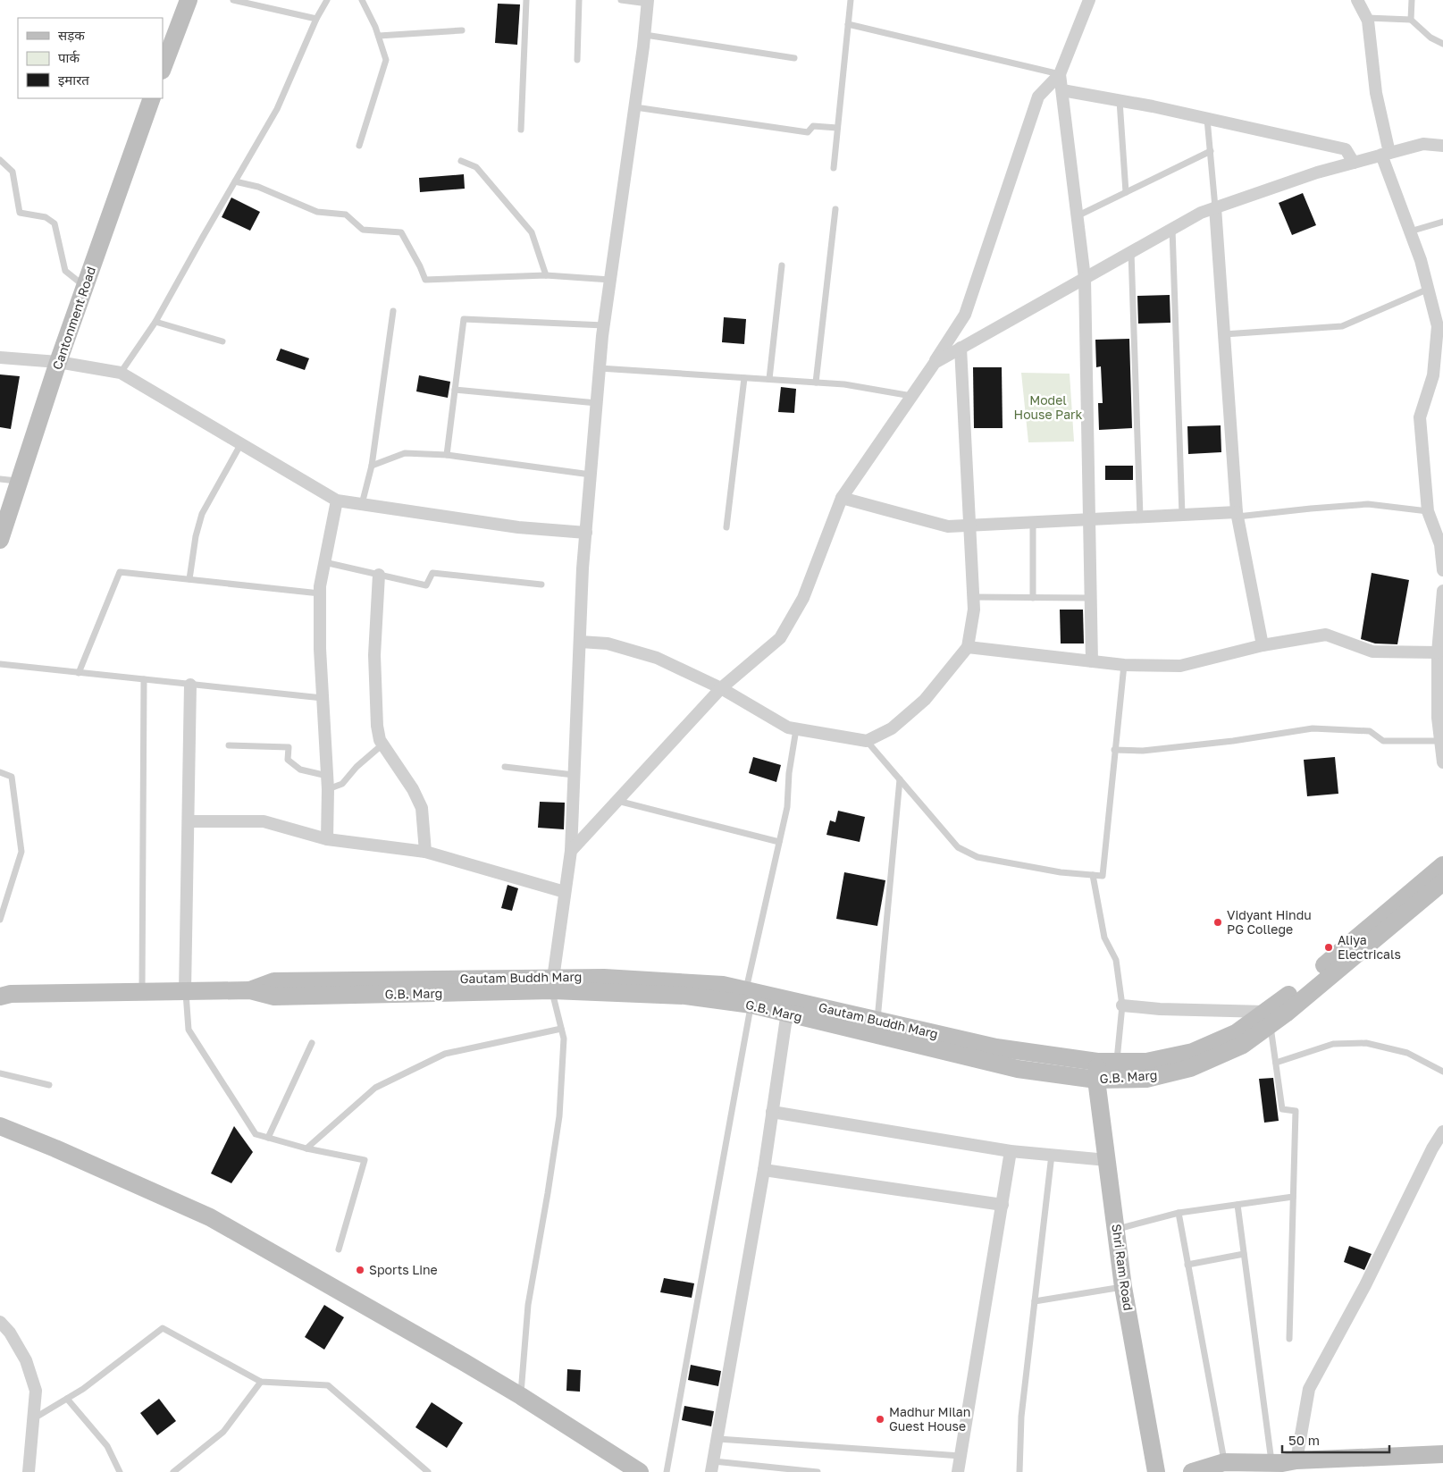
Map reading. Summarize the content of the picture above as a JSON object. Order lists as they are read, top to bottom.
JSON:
{
  "streets": {
    "street": [
      "Cantonment Road",
      "Gautam Buddh Marg",
      "G.B. Marg",
      "Shri Ram Road"
    ]
  },
  "crossings": [
    ["Gautam Buddh Marg", "G.B. Marg"],
    ["Gautam Buddh Marg", "Shri Ram Road"],
    ["G.B. Marg", "Shri Ram Road"]
  ],
  "parks": ["Model House Park"],
  "places": [
    "Vidyant Hindu PG College",
    "Aliya Electricals",
    "Sports Line",
    "Madhur Milan Guest House"
  ],
  "legend": ["सड़क", "पार्क", "इमारत"],
  "scale_bar": "50 m"
}
